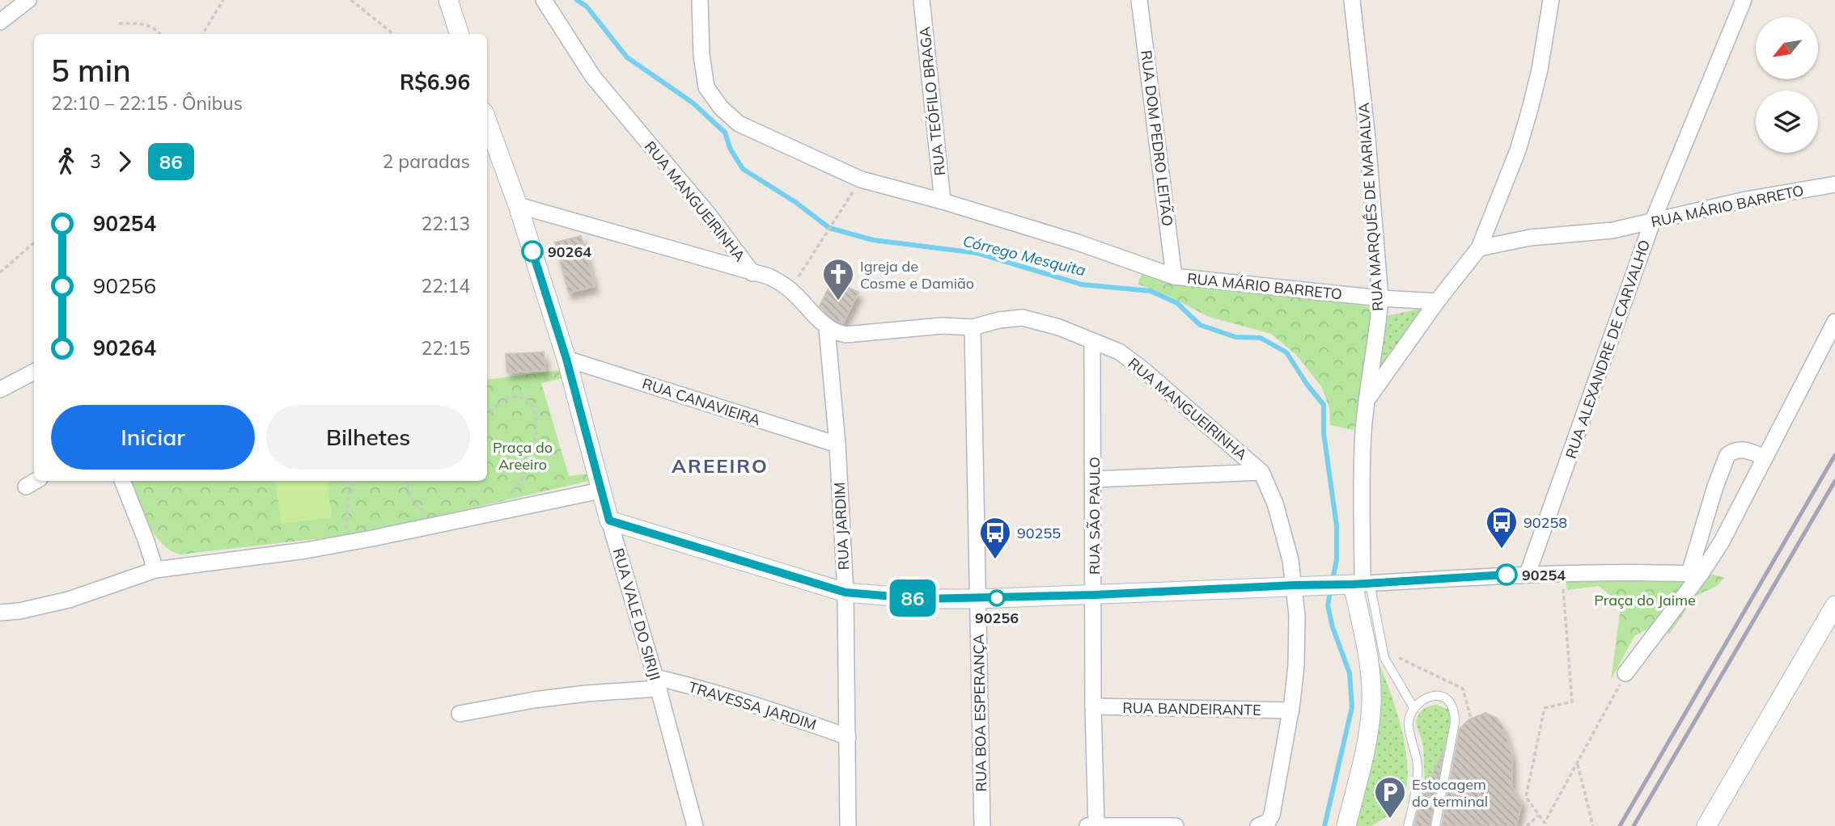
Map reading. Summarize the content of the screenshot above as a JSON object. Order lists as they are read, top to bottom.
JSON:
{
  "streets": {
    "street": [
      "RUA TEÓFILO BRAGA",
      "RUA DOM PEDRO LEITÃO",
      "RUA MANGUEIRINHA",
      "RUA MÁRIO BARRETO",
      "RUA MARQUÊS DE MARIALVA",
      "RUA ALEXANDRE DE CARVALHO",
      "RUA CANAVIEIRA",
      "RUA SÃO PAULO",
      "RUA JARDIM",
      "RUA VALE DO SIRIJI",
      "TRAVESSA JARDIM",
      "RUA BANDEIRANTE",
      "RUA BOA ESPERANÇA"
    ]
  },
  "crossings": [
    ["RUA TEÓFILO BRAGA", "RUA MÁRIO BARRETO"],
    ["RUA DOM PEDRO LEITÃO", "RUA MÁRIO BARRETO"],
    ["RUA MANGUEIRINHA", "RUA SÃO PAULO"],
    ["RUA MANGUEIRINHA", "RUA JARDIM"],
    ["RUA MANGUEIRINHA", "RUA BANDEIRANTE"],
    ["RUA MANGUEIRINHA", "RUA BOA ESPERANÇA"],
    ["RUA MÁRIO BARRETO", "RUA MARQUÊS DE MARIALVA"],
    ["RUA MÁRIO BARRETO", "RUA ALEXANDRE DE CARVALHO"],
    ["RUA CANAVIEIRA", "RUA JARDIM"],
    ["RUA CANAVIEIRA", "RUA VALE DO SIRIJI"],
    ["RUA SÃO PAULO", "RUA BANDEIRANTE"],
    ["RUA JARDIM", "TRAVESSA JARDIM"],
    ["RUA VALE DO SIRIJI", "TRAVESSA JARDIM"]
  ],
  "districts": ["AREEIRO"],
  "water": ["Córrego Mesquita"],
  "parks": ["Praça do Areeiro", "Praça do Jaime"],
  "places": {
    "other": ["90264", "90254", "90256"],
    "church": ["Igreja de Cosme e Damião"],
    "bus stop": ["90258", "90255"],
    "parking": ["Estocagem do terminal"]
  },
  "lines": ["bus line 86"],
  "north": "bottom left",
  "page": {
    "on_map": "86",
    "heading": ["5 min", "22:10 – 22:15 · Ônibus", "R$6.96"],
    "legs": ["3", "86", "2 paradas"],
    "list": [
      {
        "name": "90254",
        "value": "22:13"
      },
      {
        "name": "90256",
        "value": "22:14"
      },
      {
        "name": "90264",
        "value": "22:15"
      }
    ],
    "buttons": ["Iniciar", "Bilhetes"]
  }
}
